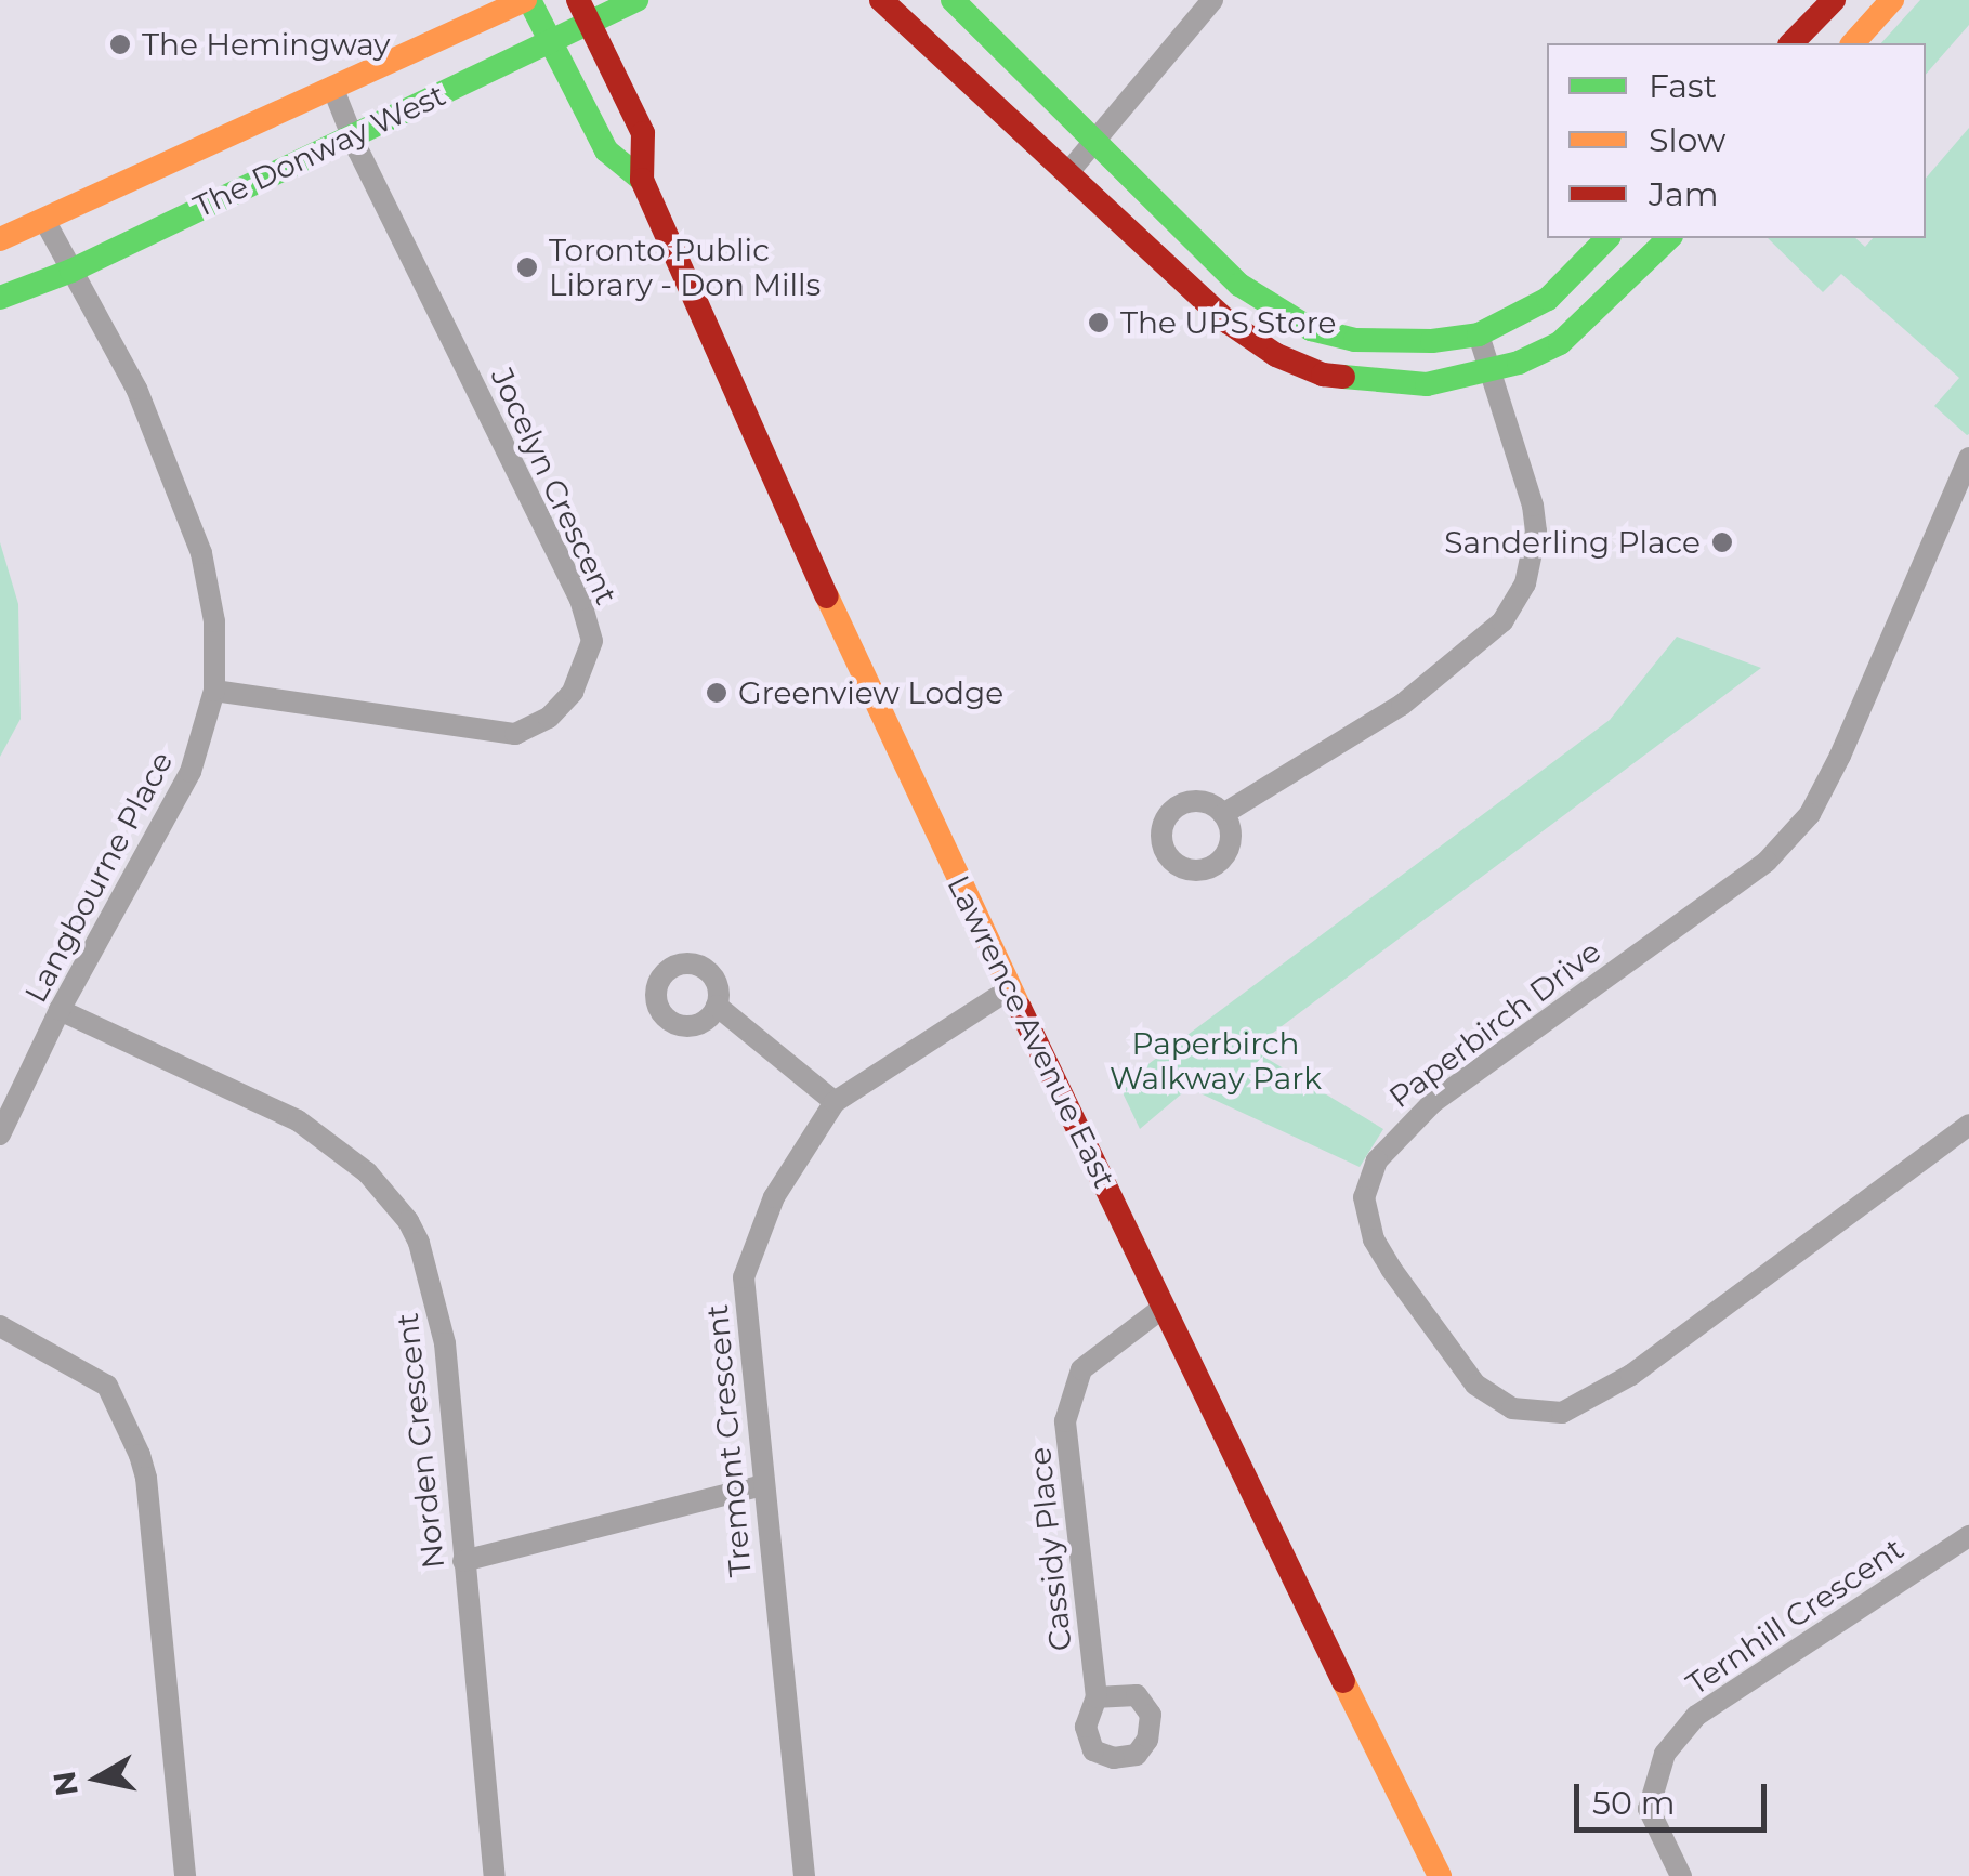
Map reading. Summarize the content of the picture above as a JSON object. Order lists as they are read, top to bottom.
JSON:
{
  "streets": {
    "street": [
      "The Donway West",
      "Jocelyn Crescent",
      "Langbourne Place",
      "Paperbirch Drive",
      "Lawrence Avenue East",
      "Norden Crescent",
      "Tremont Crescent",
      "Cassidy Place",
      "Ternhill Crescent"
    ]
  },
  "crossings": [
    ["The Donway West", "Jocelyn Crescent"],
    ["The Donway West", "Langbourne Place"],
    ["The Donway West", "Lawrence Avenue East"],
    ["Jocelyn Crescent", "Langbourne Place"],
    ["Langbourne Place", "Norden Crescent"],
    ["Lawrence Avenue East", "Tremont Crescent"],
    ["Lawrence Avenue East", "Cassidy Place"]
  ],
  "parks": ["Paperbirch Walkway Park"],
  "places": [
    "The Hemingway",
    "Toronto Public Library - Don Mills",
    "The UPS Store",
    "Sanderling Place",
    "Greenview Lodge"
  ],
  "legend": ["Fast", "Slow", "Jam"],
  "scale_bar": "50 m",
  "north": "left"
}
